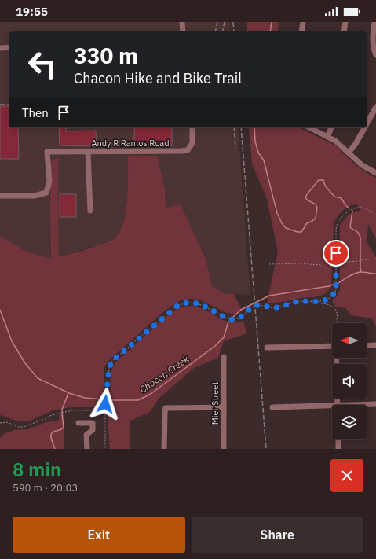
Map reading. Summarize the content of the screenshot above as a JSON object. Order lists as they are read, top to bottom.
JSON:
{
  "streets": {
    "street": ["Andy R Ramos Road", "Mier Street"]
  },
  "water": ["Chacon Creek"],
  "north": "left",
  "page": {
    "status": "19:55",
    "turn": ["330 m", "Chacon Hike and Bike Trail"],
    "then": "Then",
    "heading": ["8 min", "590 m · 20:03"],
    "buttons": ["Exit", "Share"]
  }
}
